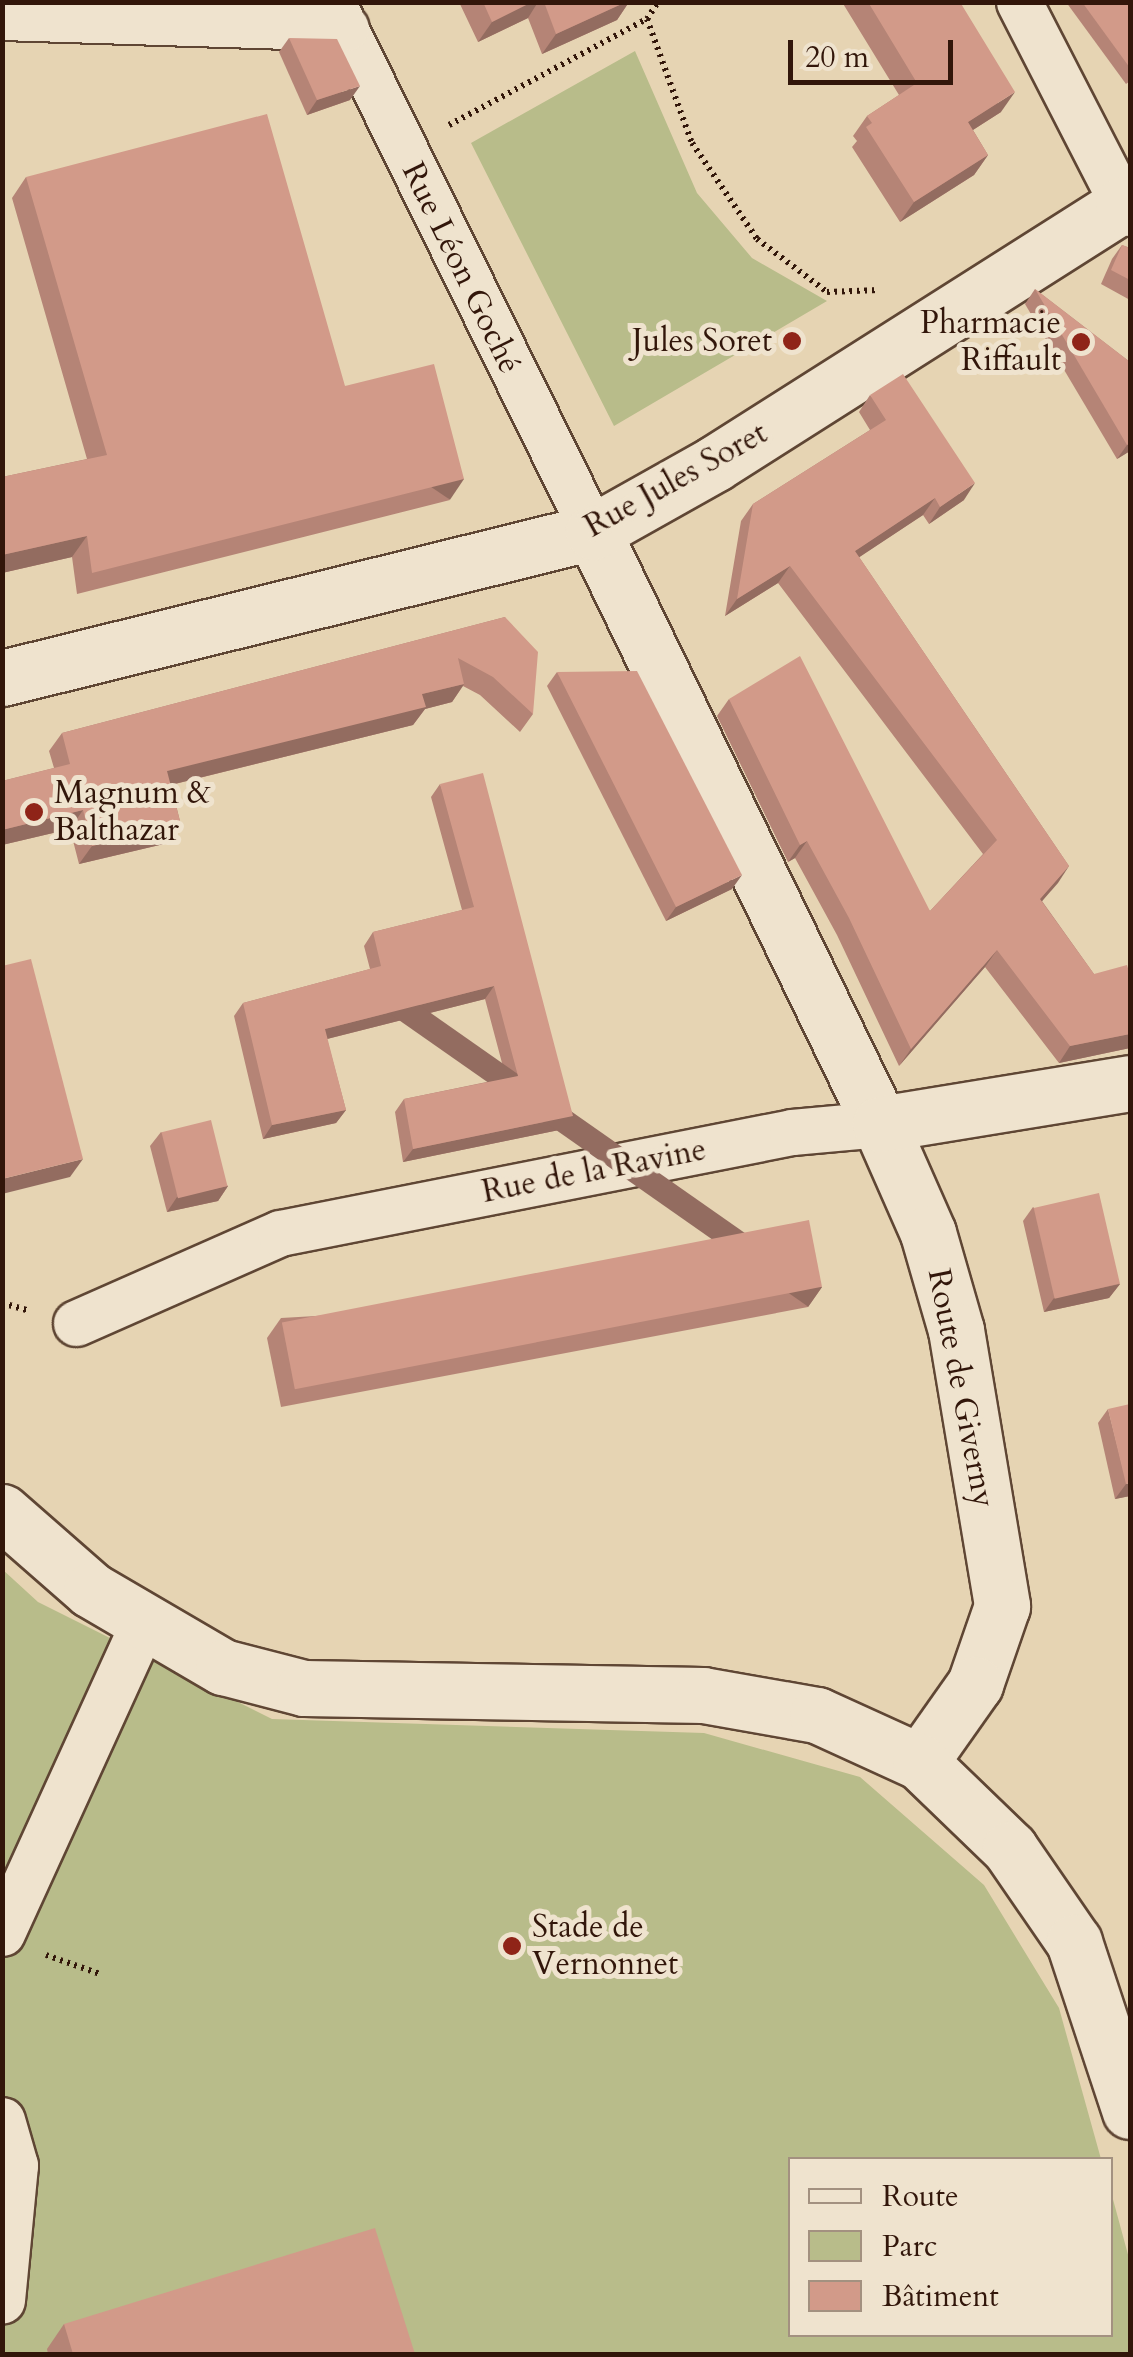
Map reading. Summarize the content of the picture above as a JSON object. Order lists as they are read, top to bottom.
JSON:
{
  "streets": {
    "main road": ["Rue Jules Soret", "Rue de la Ravine", "Route de Giverny"],
    "street": ["Rue Léon Goché"]
  },
  "crossings": [
    ["Rue Léon Goché", "Rue Jules Soret"],
    ["Rue Léon Goché", "Route de Giverny"],
    ["Rue Jules Soret", "Route de Giverny"],
    ["Rue de la Ravine", "Route de Giverny"]
  ],
  "places": [
    "Jules Soret",
    "Pharmacie Riffault",
    "Magnum & Balthazar",
    "Stade de Vernonnet"
  ],
  "legend": ["Route", "Parc", "Bâtiment"],
  "scale_bar": "20 m"
}
